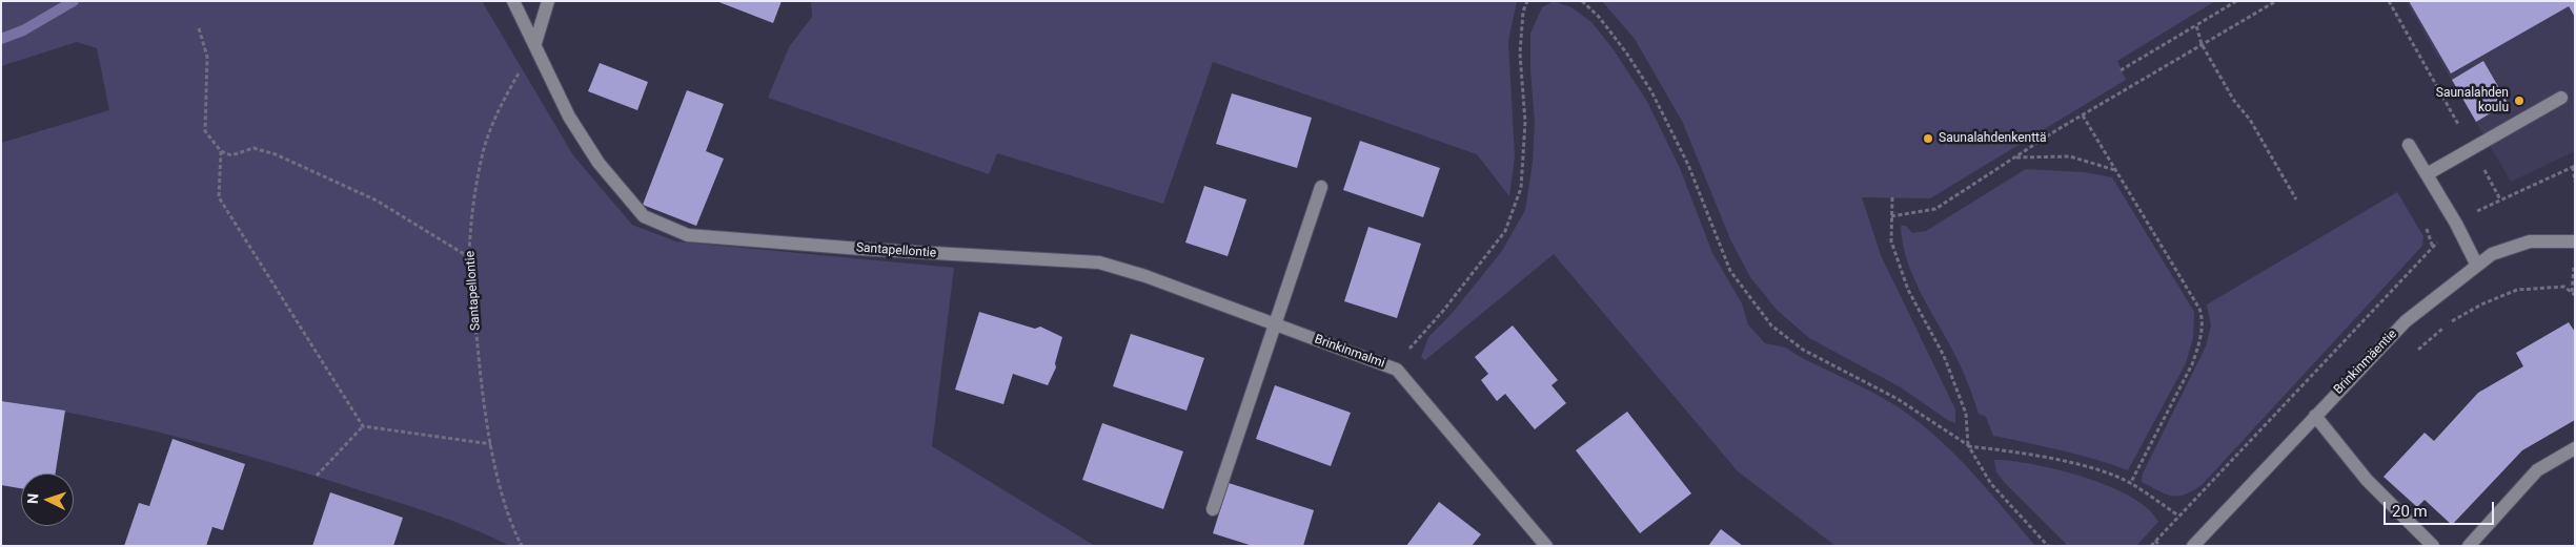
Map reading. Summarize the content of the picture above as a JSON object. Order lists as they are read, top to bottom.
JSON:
{
  "streets": {
    "street": ["Santapellontie", "Brinkinmalmi", "Brinkinmäentie"]
  },
  "crossings": [
    ["Santapellontie", "Brinkinmalmi"]
  ],
  "places": ["Saunalahden koulu", "Saunalahdenkenttä"],
  "scale_bar": "20 m",
  "north": "left"
}
